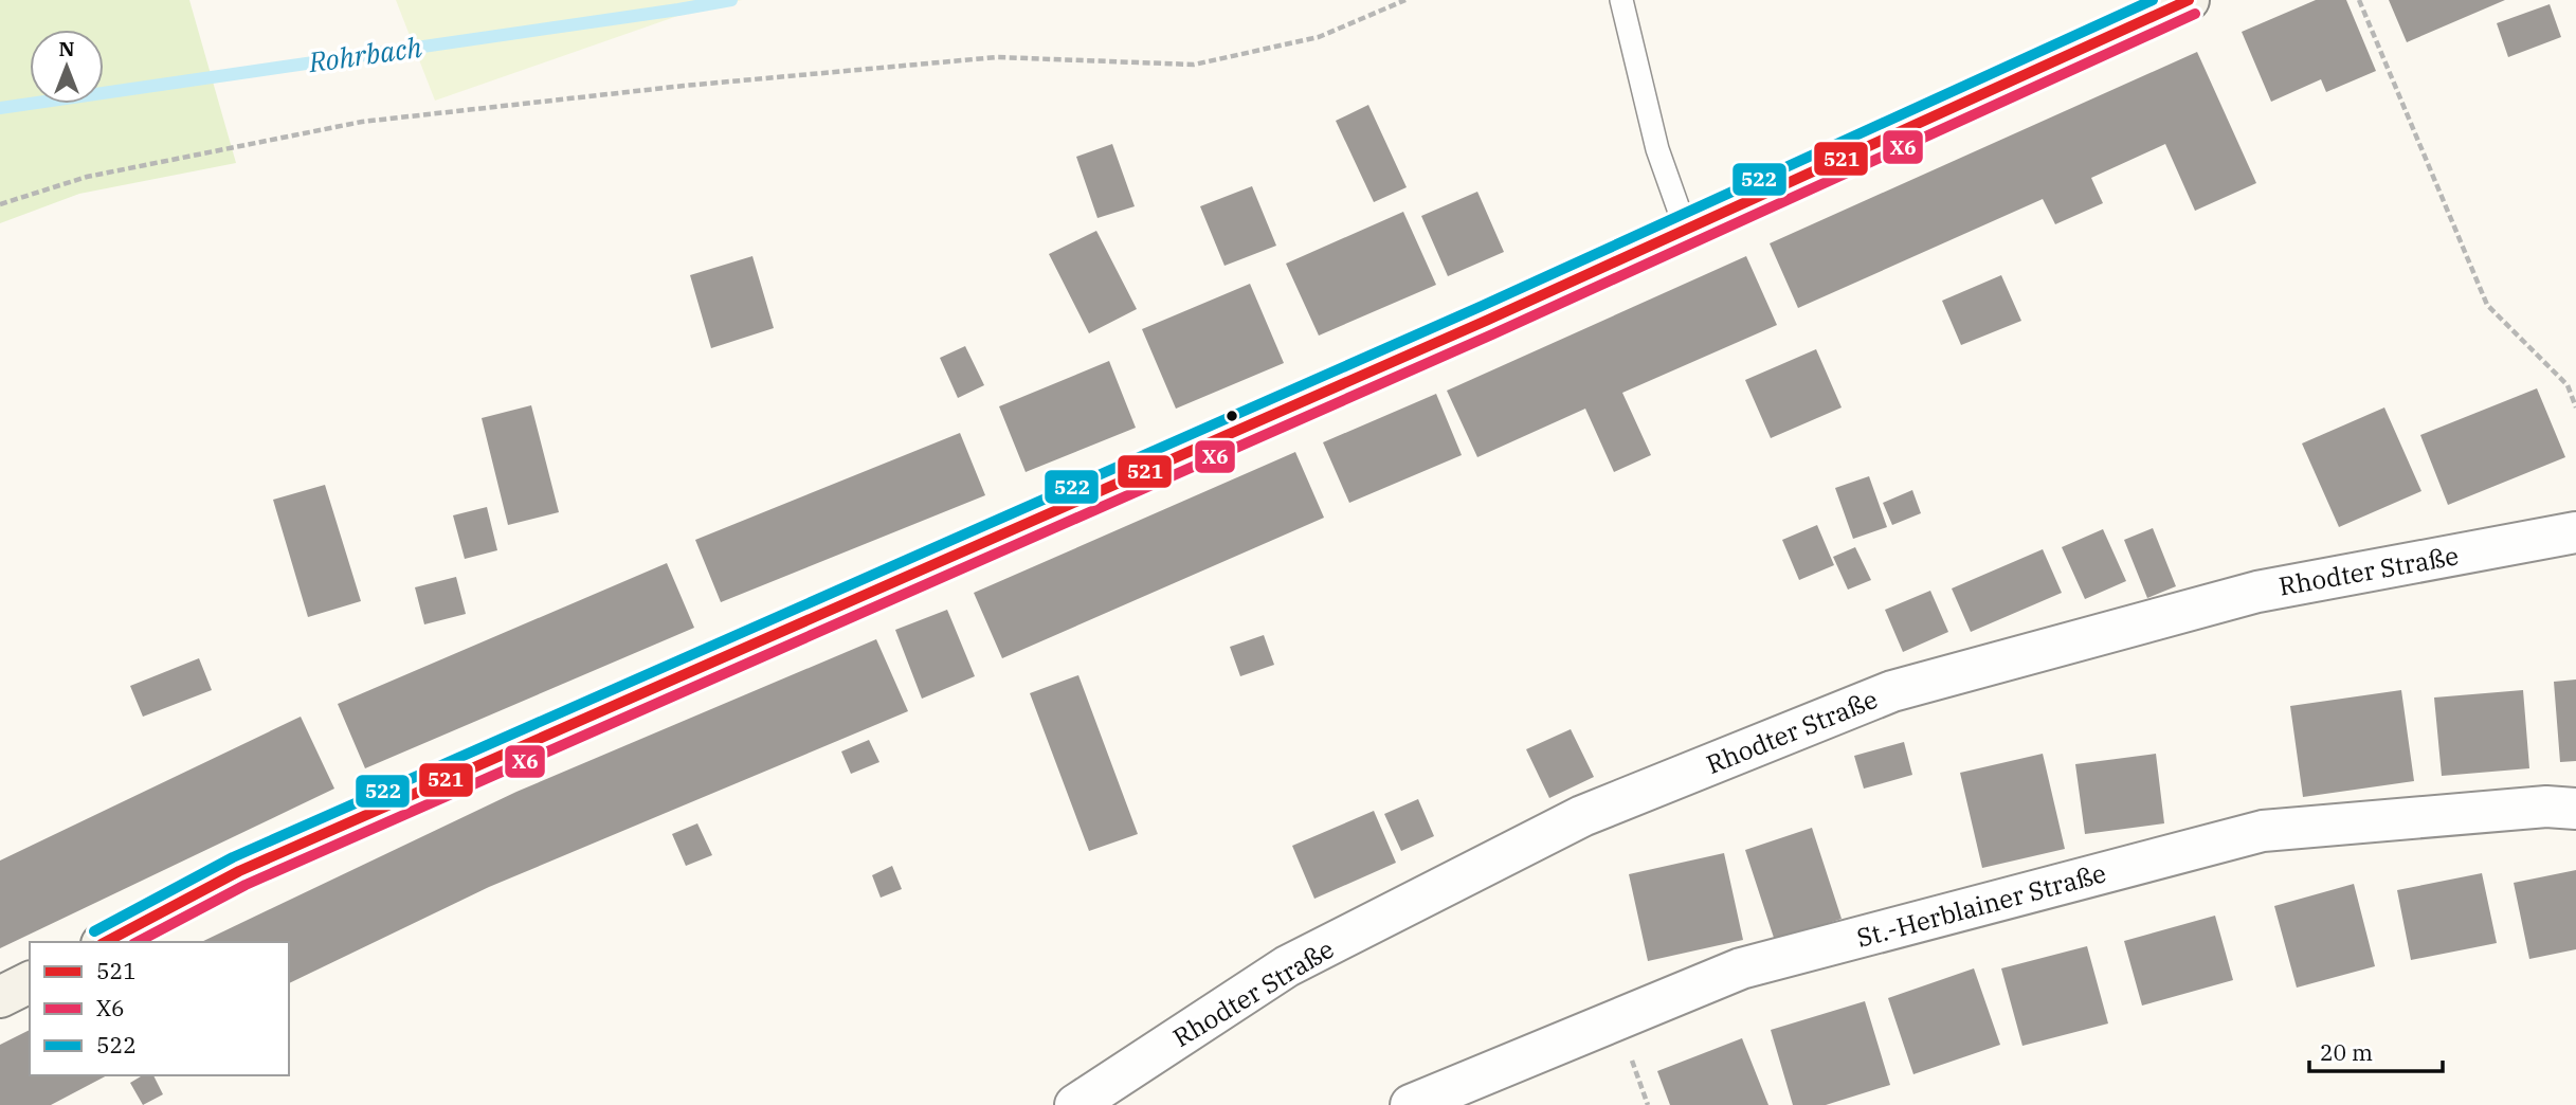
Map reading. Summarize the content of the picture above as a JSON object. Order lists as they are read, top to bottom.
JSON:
{
  "streets": {
    "street": ["Rhodter Straße", "St.-Herblainer Straße"]
  },
  "water": ["Rohrbach"],
  "lines": ["transit line 521", "transit line 522", "transit line X6"],
  "legend": ["521", "X6", "522"],
  "scale_bar": "20 m",
  "north": "top"
}
